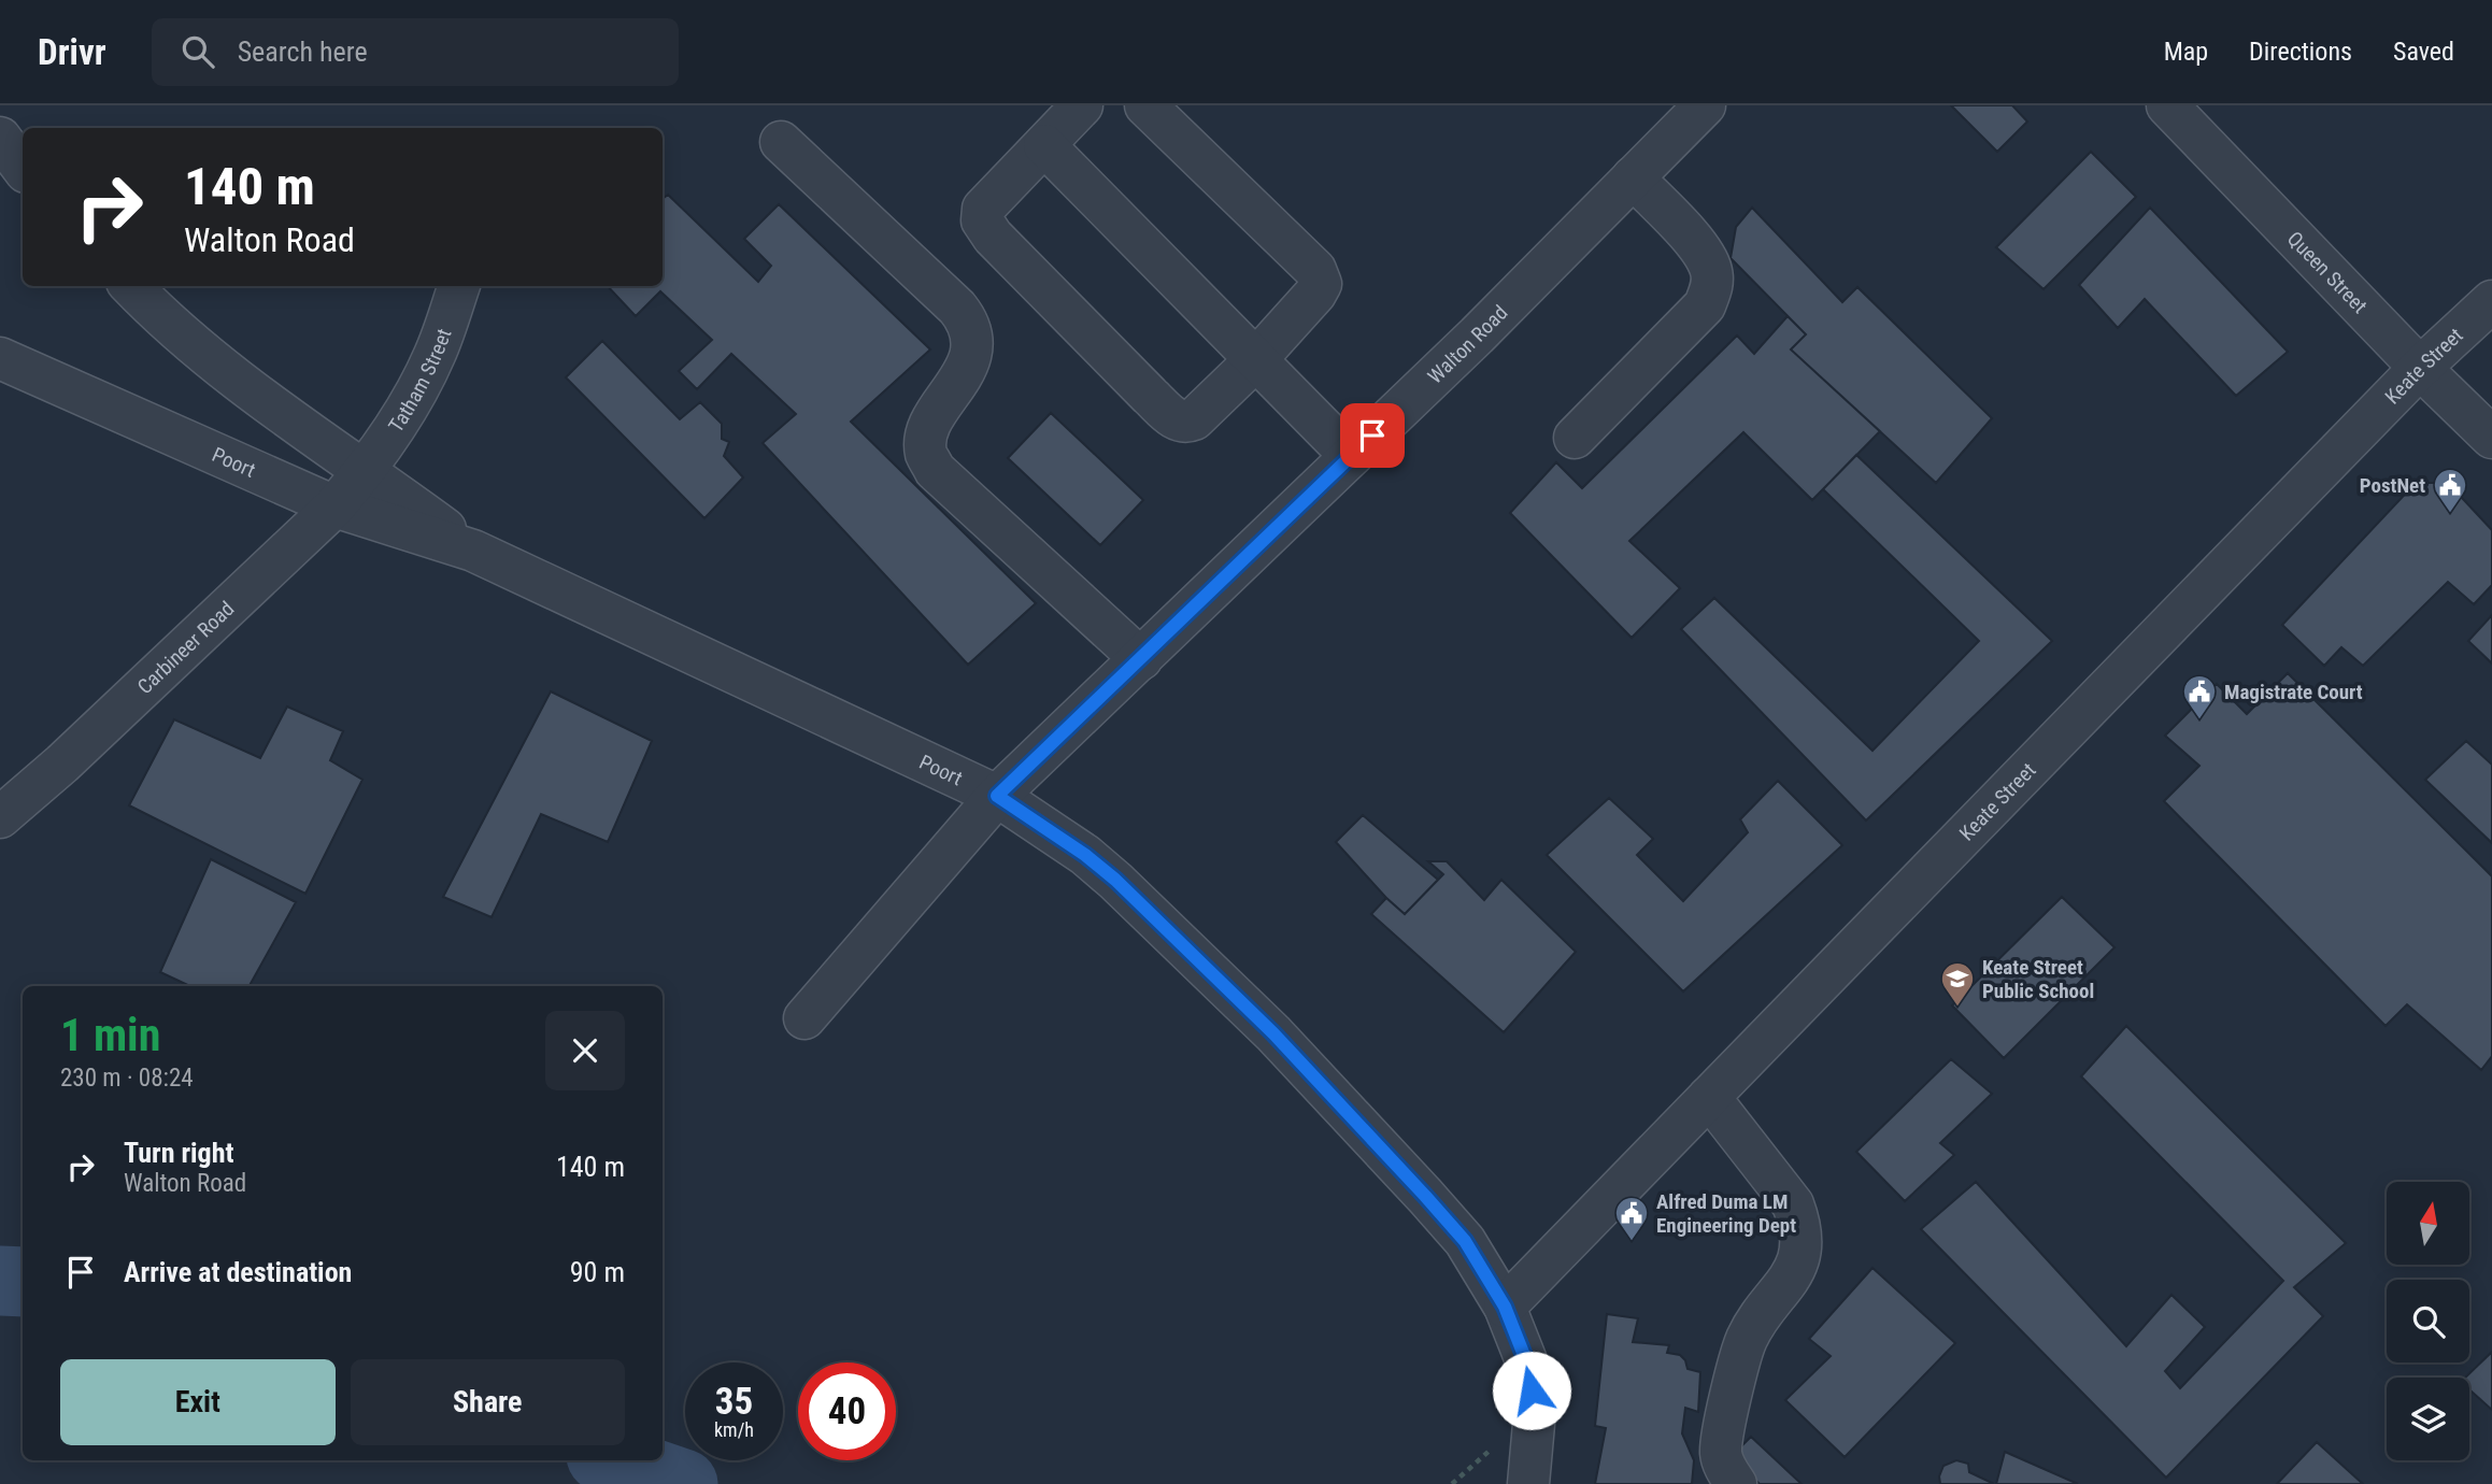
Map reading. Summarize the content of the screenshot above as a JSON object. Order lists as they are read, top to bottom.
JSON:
{
  "streets": {
    "street": [
      "Queen Street",
      "Walton Road",
      "Keate Street",
      "Tatham Street",
      "Poort",
      "Carbineer Road"
    ]
  },
  "crossings": [
    ["Queen Street", "Keate Street"],
    ["Walton Road", "Poort"],
    ["Keate Street", "Poort"],
    ["Tatham Street", "Poort"],
    ["Tatham Street", "Carbineer Road"],
    ["Poort", "Carbineer Road"]
  ],
  "places": {
    "public building": ["PostNet", "Magistrate Court", "Alfred Duma LM Engineering Dept"],
    "school or university": ["Keate Street Public School"]
  },
  "north": "top",
  "page": {
    "header": "Drivr",
    "search": "Search here",
    "nav": ["Map", "Directions", "Saved"],
    "turn": ["140 m", "Walton Road"],
    "heading": ["1 min", "230 m · 08:24"],
    "list": [
      {
        "name": "Turn right",
        "note": "Walton Road",
        "value": "140 m"
      },
      {
        "name": "Arrive at destination",
        "value": "90 m"
      }
    ],
    "buttons": ["Exit", "Share"],
    "speed": "35 km/h",
    "limit": "40"
  }
}
